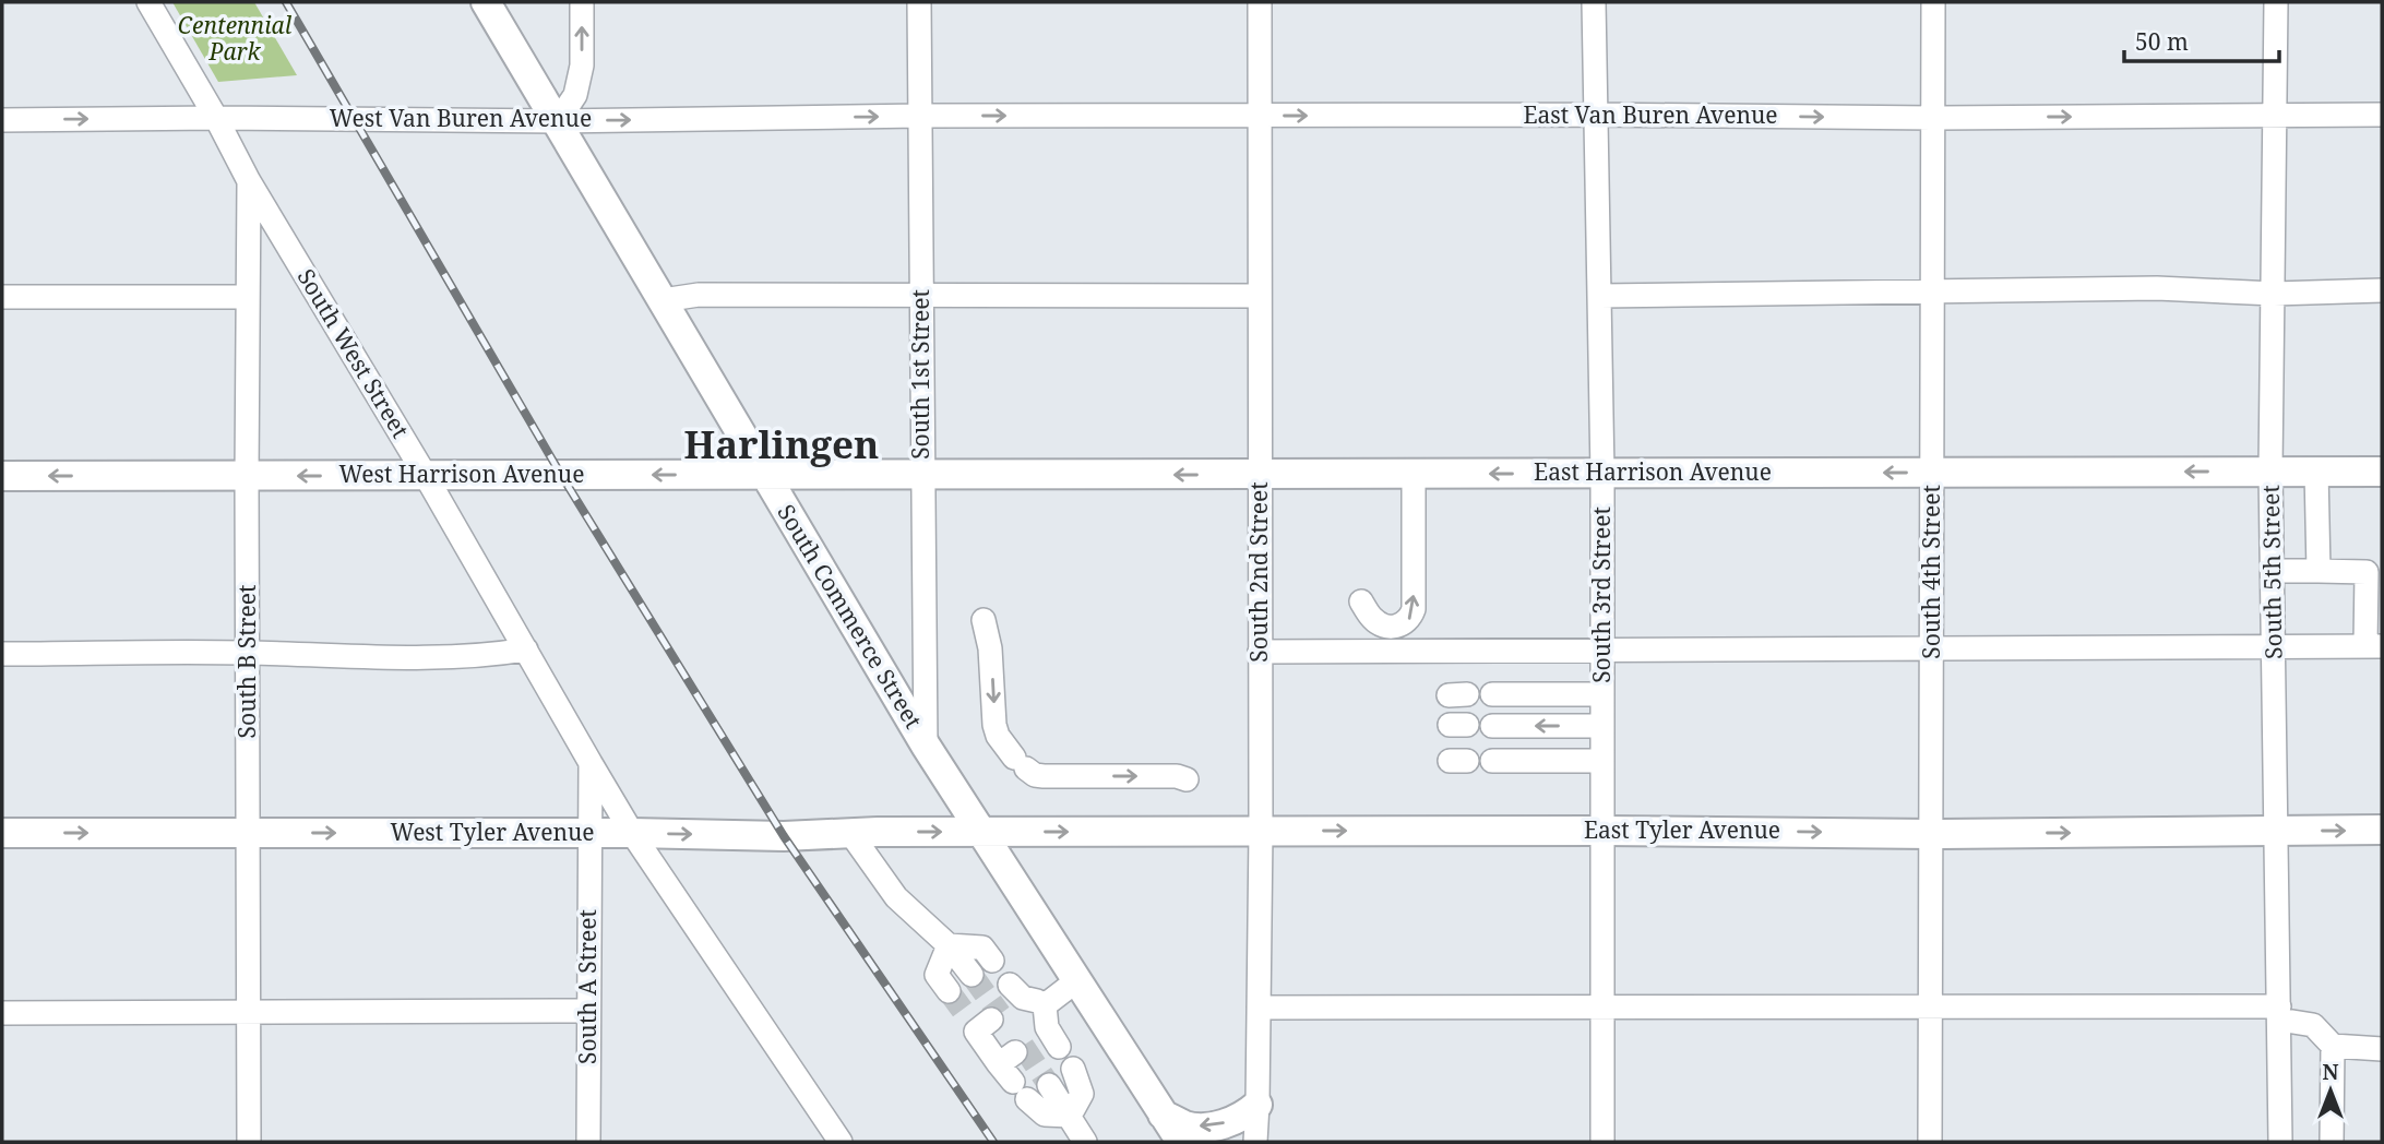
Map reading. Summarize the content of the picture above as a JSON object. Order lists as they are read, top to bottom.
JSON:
{
  "streets": {
    "main road": [
      "East Harrison Avenue",
      "West Harrison Avenue",
      "South Commerce Street",
      "East Tyler Avenue",
      "West Tyler Avenue"
    ],
    "street": [
      "East Van Buren Avenue",
      "West Van Buren Avenue",
      "South West Street",
      "South 1st Street",
      "South 2nd Street",
      "South 4th Street",
      "South 5th Street",
      "South 3rd Street",
      "South B Street",
      "South A Street"
    ]
  },
  "crossings": [
    ["East Van Buren Avenue", "West Van Buren Avenue"],
    ["East Van Buren Avenue", "South 1st Street"],
    ["East Van Buren Avenue", "South 2nd Street"],
    ["East Van Buren Avenue", "South 4th Street"],
    ["East Van Buren Avenue", "South 5th Street"],
    ["East Van Buren Avenue", "South 3rd Street"],
    ["West Van Buren Avenue", "South West Street"],
    ["West Van Buren Avenue", "South 1st Street"],
    ["West Van Buren Avenue", "South Commerce Street"],
    ["South West Street", "West Harrison Avenue"],
    ["South West Street", "South B Street"],
    ["South West Street", "West Tyler Avenue"],
    ["South 1st Street", "East Harrison Avenue"],
    ["South 1st Street", "West Harrison Avenue"],
    ["South 1st Street", "South Commerce Street"],
    ["East Harrison Avenue", "West Harrison Avenue"],
    ["East Harrison Avenue", "South 2nd Street"],
    ["East Harrison Avenue", "South 4th Street"],
    ["East Harrison Avenue", "South 5th Street"],
    ["East Harrison Avenue", "South 3rd Street"],
    ["West Harrison Avenue", "South Commerce Street"],
    ["West Harrison Avenue", "South B Street"],
    ["South 2nd Street", "East Tyler Avenue"],
    ["South 4th Street", "East Tyler Avenue"],
    ["South 5th Street", "East Tyler Avenue"],
    ["South 3rd Street", "East Tyler Avenue"],
    ["South Commerce Street", "East Tyler Avenue"],
    ["South Commerce Street", "West Tyler Avenue"],
    ["South B Street", "West Tyler Avenue"],
    ["East Tyler Avenue", "West Tyler Avenue"],
    ["West Tyler Avenue", "South A Street"]
  ],
  "one_way": [
    "East Harrison Avenue",
    "West Harrison Avenue",
    "East Tyler Avenue",
    "West Tyler Avenue"
  ],
  "districts": ["Harlingen"],
  "parks": ["Centennial Park"],
  "scale_bar": "50 m",
  "north": "top"
}
